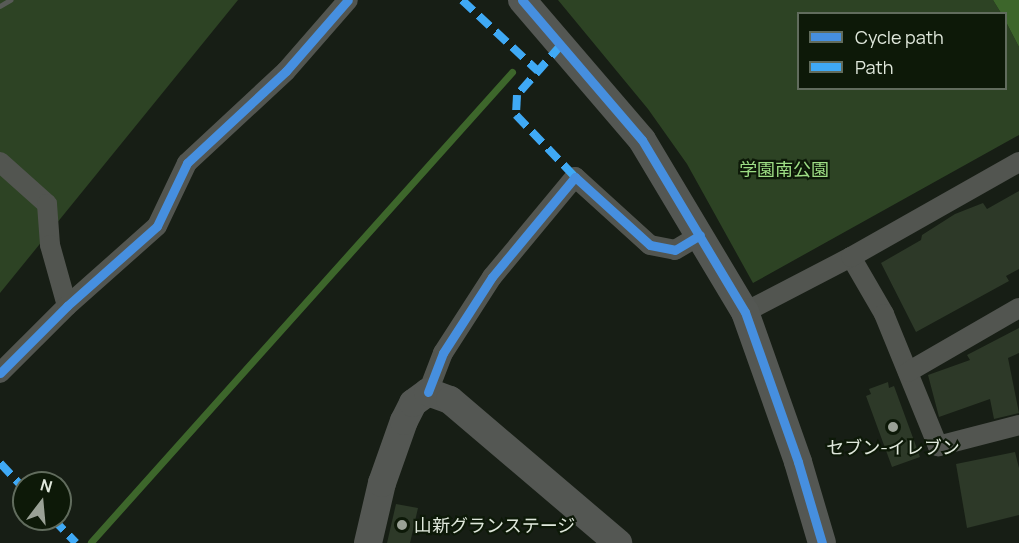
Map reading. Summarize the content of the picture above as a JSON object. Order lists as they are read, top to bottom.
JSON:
{
  "parks": ["学園南公園"],
  "places": ["セブン-イレブン", "山新グランステージ"],
  "legend": ["Cycle path", "Path"],
  "north": "top"
}
